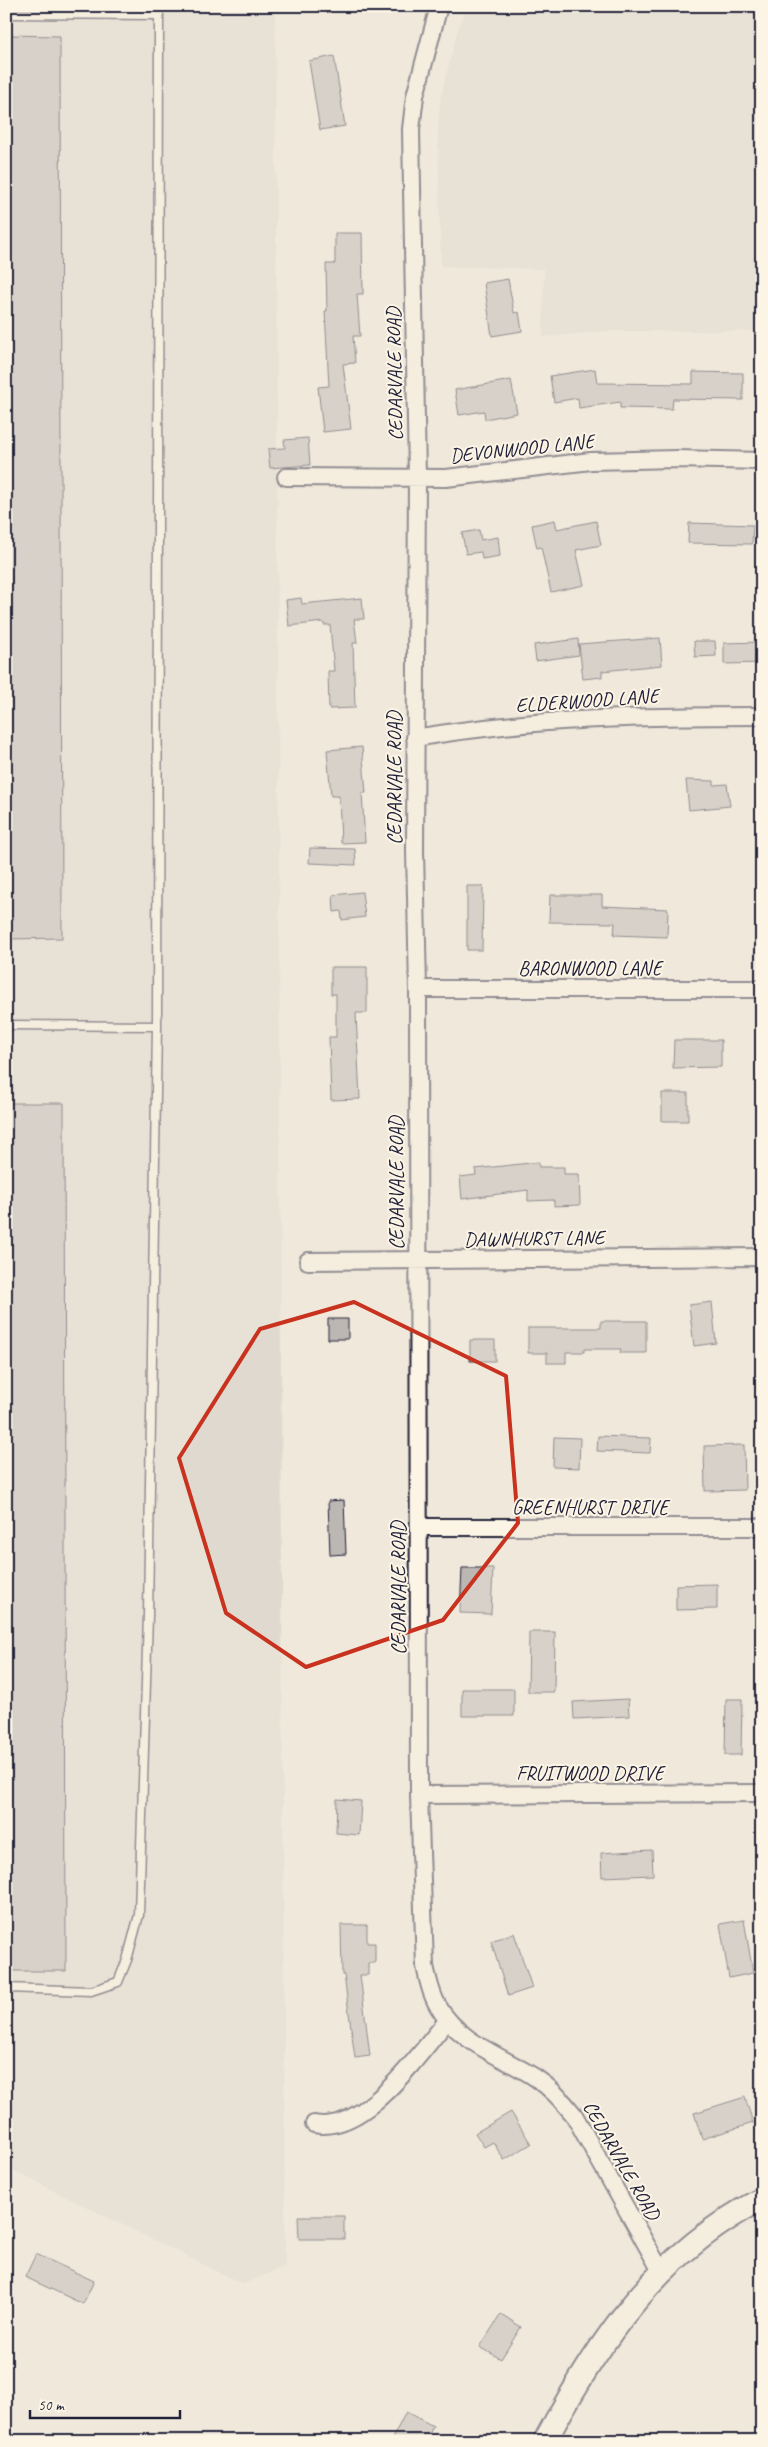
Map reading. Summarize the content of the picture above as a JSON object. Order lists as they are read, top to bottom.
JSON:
{
  "streets": {
    "street": [
      "CEDARVALE ROAD",
      "DEVONWOOD LANE",
      "ELDERWOOD LANE",
      "BARONWOOD LANE",
      "DAWNHURST LANE",
      "GREENHURST DRIVE",
      "FRUITWOOD DRIVE"
    ]
  },
  "crossings": [
    ["CEDARVALE ROAD", "DEVONWOOD LANE"],
    ["CEDARVALE ROAD", "ELDERWOOD LANE"],
    ["CEDARVALE ROAD", "BARONWOOD LANE"],
    ["CEDARVALE ROAD", "DAWNHURST LANE"],
    ["CEDARVALE ROAD", "GREENHURST DRIVE"],
    ["CEDARVALE ROAD", "FRUITWOOD DRIVE"]
  ],
  "scale_bar": "50 m"
}
